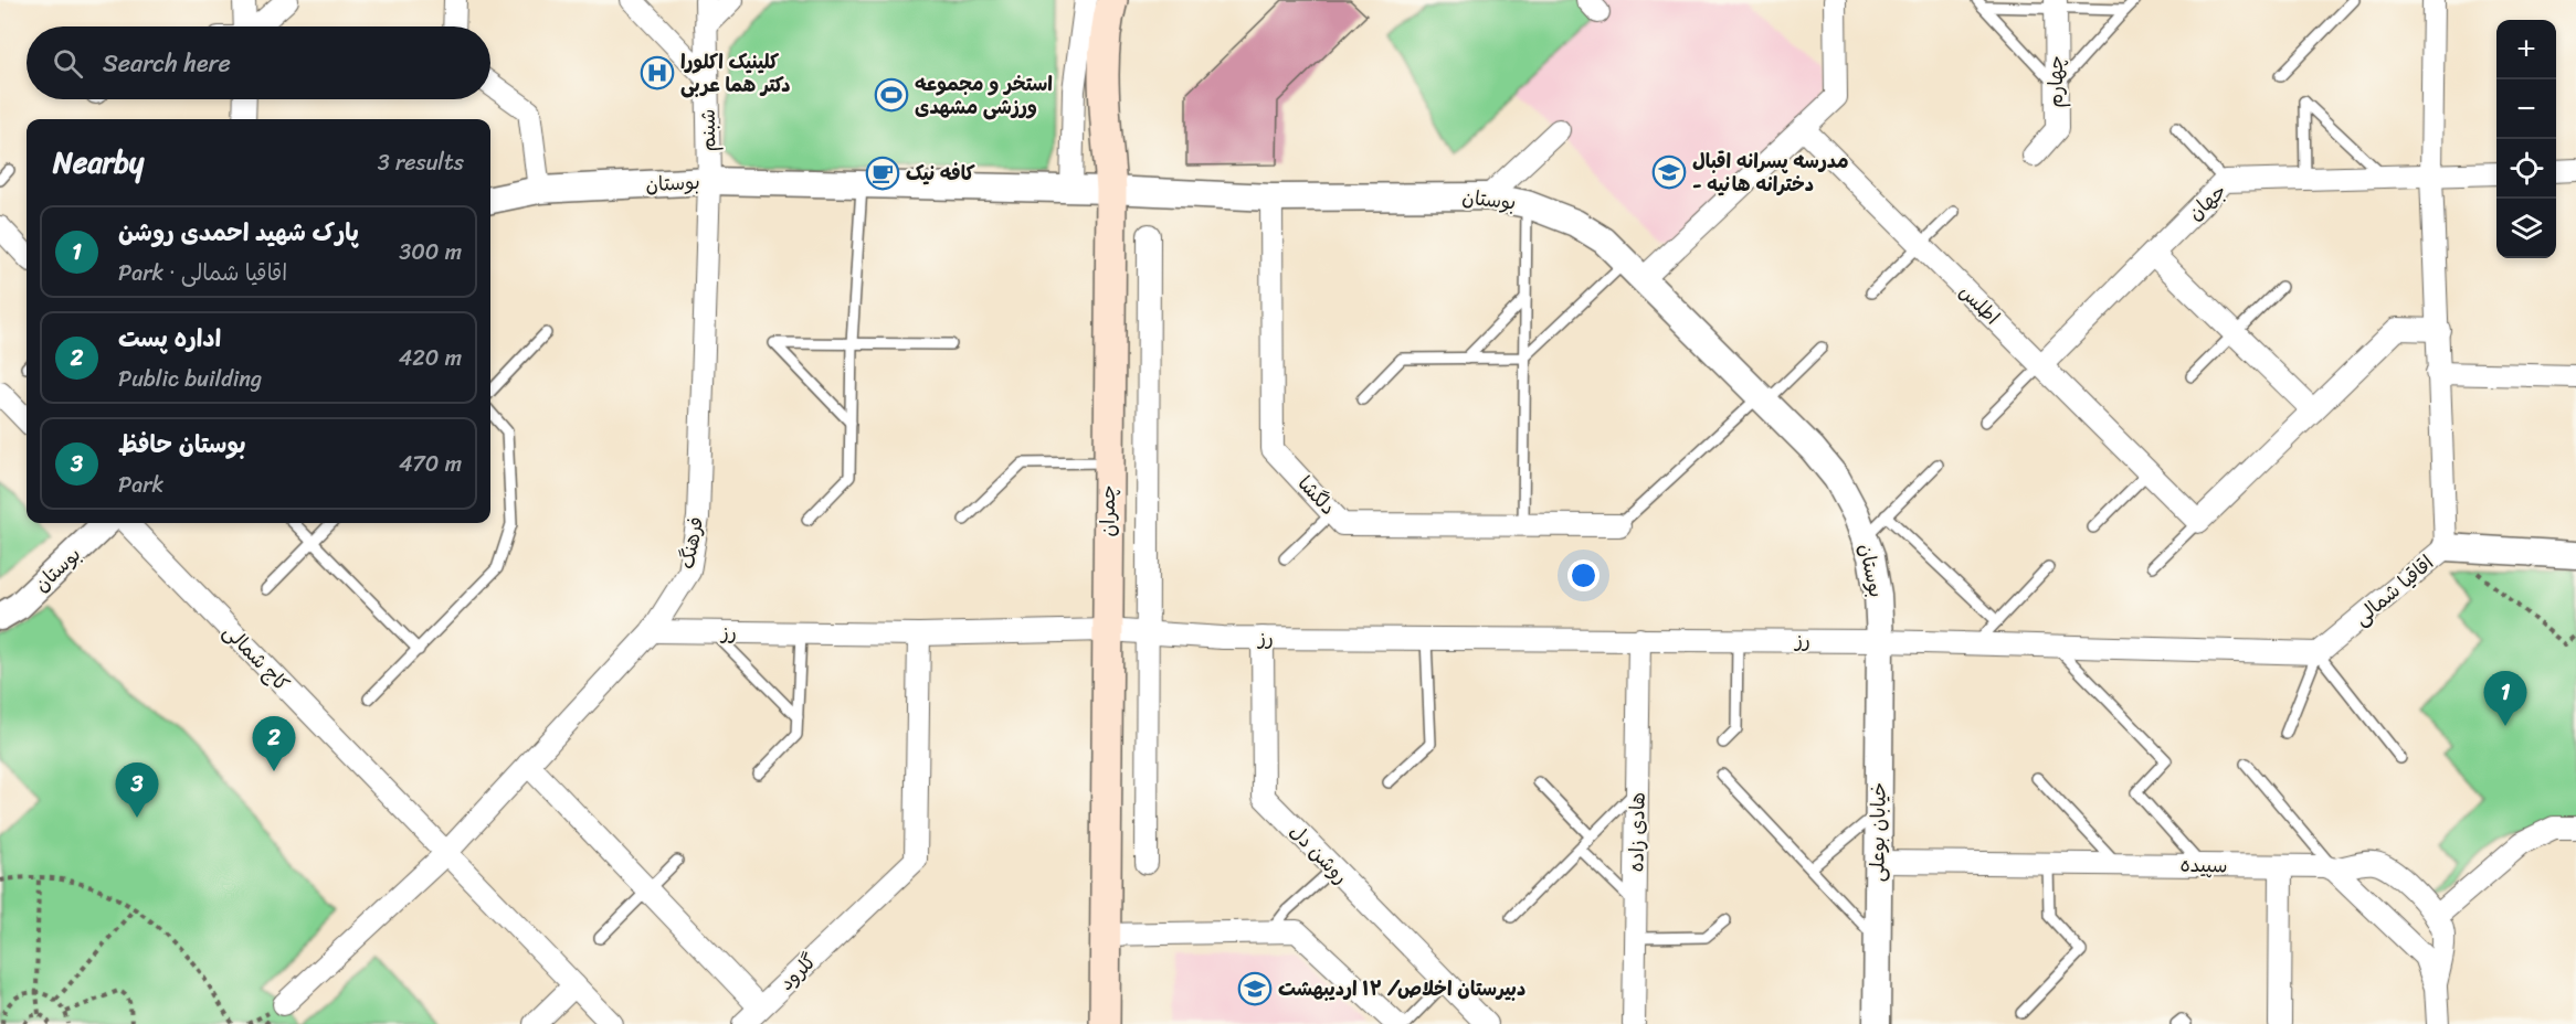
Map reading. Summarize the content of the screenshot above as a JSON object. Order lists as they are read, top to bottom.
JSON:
{
  "streets": {
    "main road": ["چمران"],
    "street": [
      "چهارم",
      "شبنم",
      "بوستان",
      "جهان",
      "اطلس",
      "دلگشا",
      "فرهنگ",
      "اقاقیا شمالی",
      "رز",
      "کاج شمالی",
      "هادی زاده",
      "خیابان بوعلی",
      "روشن دل",
      "سپیده",
      "گلرود"
    ]
  },
  "crossings": [
    ["شبنم", "بوستان"],
    ["شبنم", "فرهنگ"],
    ["بوستان", "دلگشا"],
    ["بوستان", "چمران"],
    ["بوستان", "فرهنگ"],
    ["بوستان", "رز"],
    ["بوستان", "خیابان بوعلی"],
    ["جهان", "اطلس"],
    ["جهان", "اقاقیا شمالی"],
    ["چمران", "رز"],
    ["فرهنگ", "رز"],
    ["فرهنگ", "کاج شمالی"],
    ["رز", "هادی زاده"],
    ["رز", "خیابان بوعلی"],
    ["رز", "روشن دل"],
    ["رز", "گلرود"],
    ["خیابان بوعلی", "سپیده"]
  ],
  "places": {
    "hospital": ["کلینیک اکلورا دکتر هما عربی"],
    "sports": ["استخر و مجموعه ورزشی مشهدی"],
    "school or university": ["مدرسه پسرانه اقبال - دخترانه هانیه", "دبیرستان اخلاص/ ۱۲ اردیبهشت"],
    "cafe": ["کافه نیک"]
  },
  "page": {
    "map_buttons": ["+", "−"],
    "search": "Search here",
    "heading": ["Nearby", "3 results"],
    "list": [
      {
        "mark": "1",
        "name": "پارک شهید احمدی روشن",
        "note": "Park · اقاقیا شمالی",
        "value": "300 m"
      },
      {
        "mark": "2",
        "name": "اداره پست",
        "note": "Public building",
        "value": "420 m"
      },
      {
        "mark": "3",
        "name": "بوستان حافظ",
        "note": "Park",
        "value": "470 m"
      }
    ],
    "pins": ["1", "2", "3"]
  }
}
